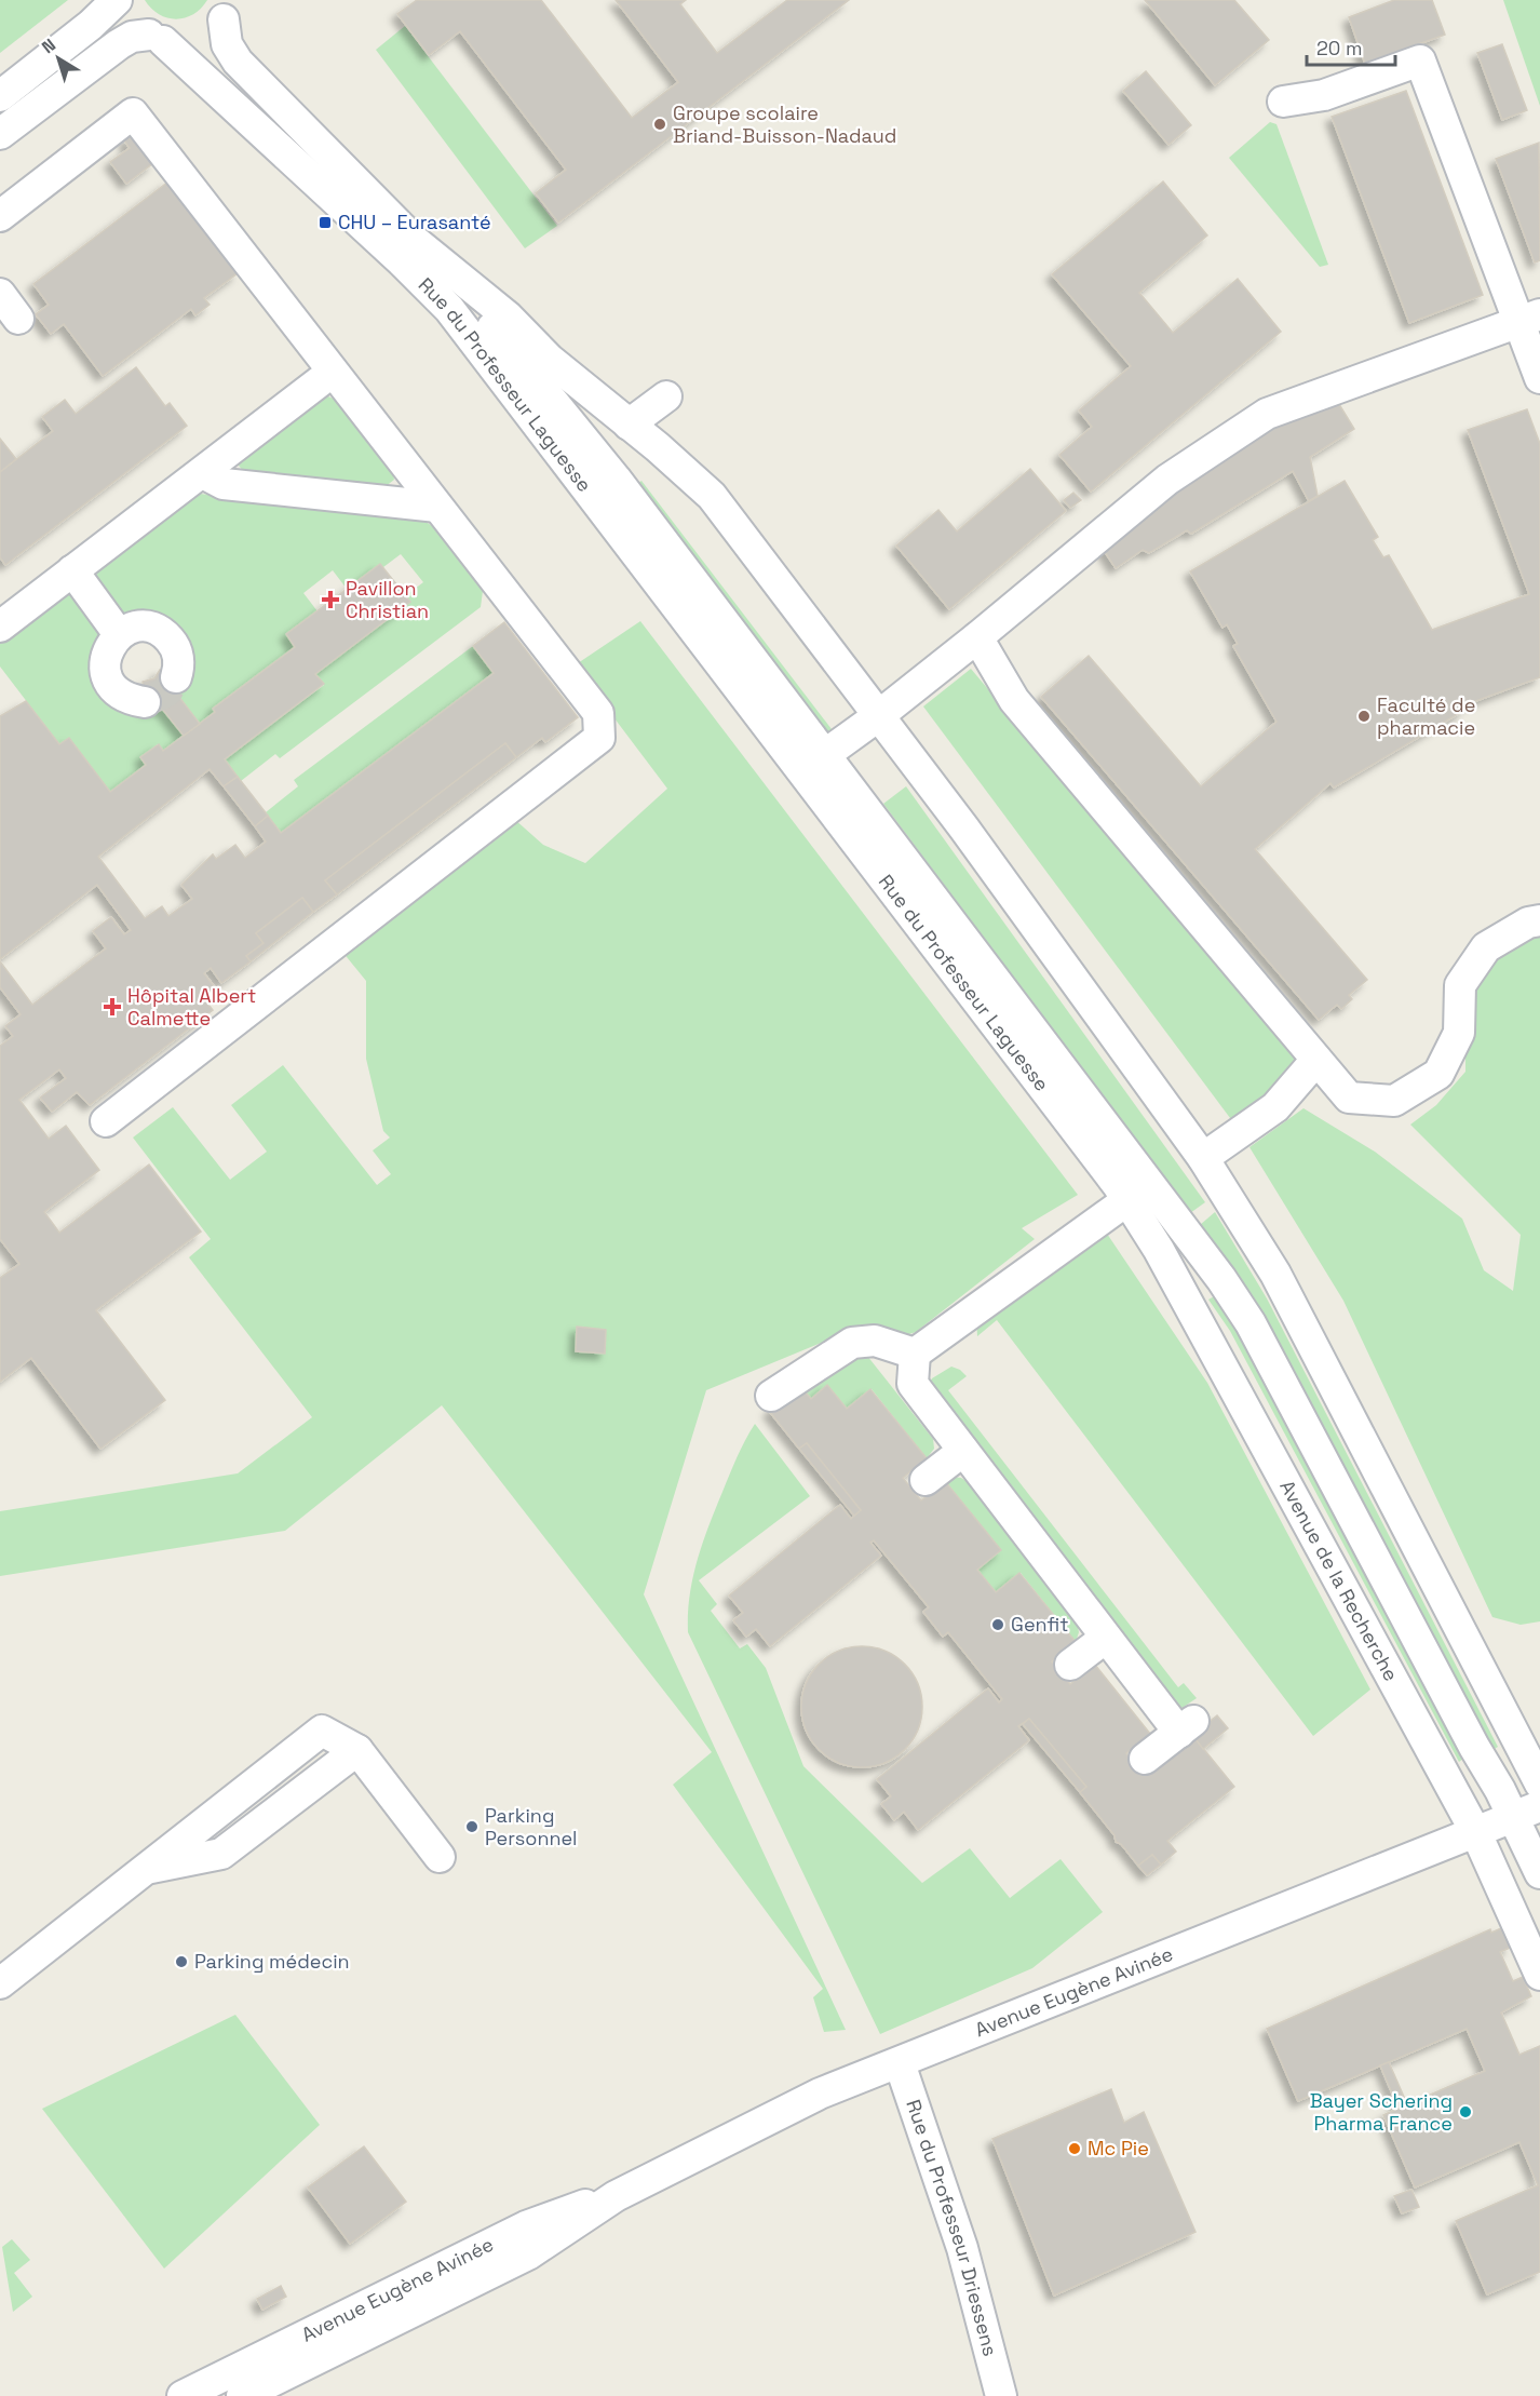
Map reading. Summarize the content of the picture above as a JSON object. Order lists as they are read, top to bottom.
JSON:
{
  "streets": {
    "street": [
      "Rue du Professeur Laguesse",
      "Avenue de la Recherche",
      "Avenue Eugène Avinée",
      "Rue du Professeur Driessens"
    ]
  },
  "crossings": [
    ["Rue du Professeur Laguesse", "Avenue de la Recherche"],
    ["Avenue de la Recherche", "Avenue Eugène Avinée"],
    ["Avenue Eugène Avinée", "Rue du Professeur Driessens"]
  ],
  "places": {
    "other": [
      "Groupe scolaire Briand-Buisson-Nadaud",
      "Faculté de pharmacie",
      "Genfit",
      "Parking Personnel",
      "Parking médecin",
      "Bayer Schering Pharma France",
      "Mc Pie"
    ],
    "transit": ["CHU – Eurasanté"],
    "health": ["Pavillon Christian", "Hôpital Albert Calmette"]
  },
  "scale_bar": "20 m",
  "north": "top left"
}
